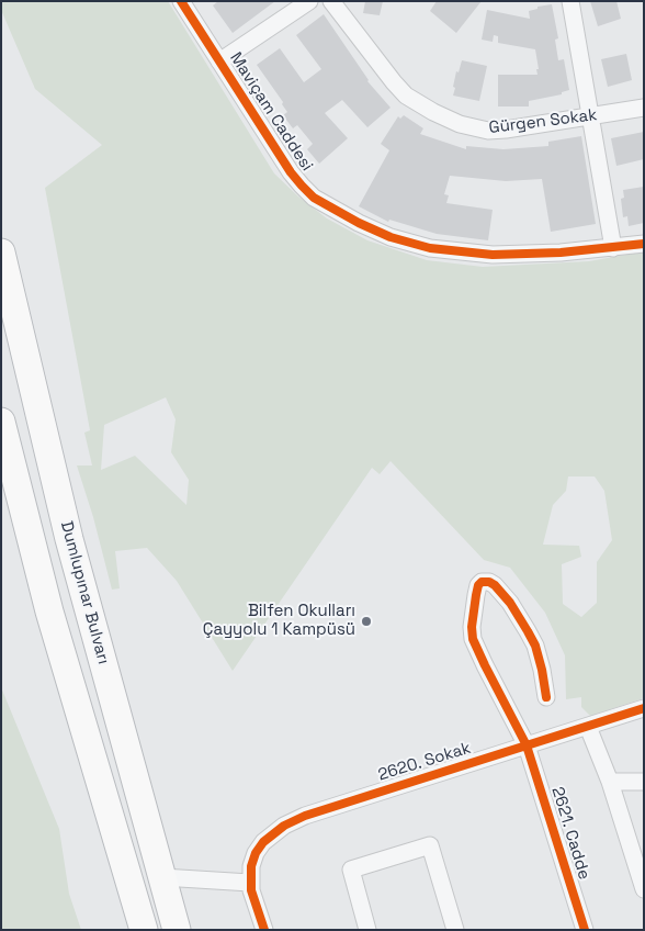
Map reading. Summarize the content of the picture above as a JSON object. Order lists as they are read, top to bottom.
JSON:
{
  "streets": {
    "highway": ["Dumlupınar Bulvarı"],
    "street": [
      "Maviçam Caddesi",
      "Gürgen Sokak",
      "2620. Sokak",
      "2621. Cadde"
    ]
  },
  "crossings": [
    ["2620. Sokak", "2621. Cadde"]
  ],
  "places": ["Bilfen Okulları Çayyolu 1 Kampüsü"]
}
